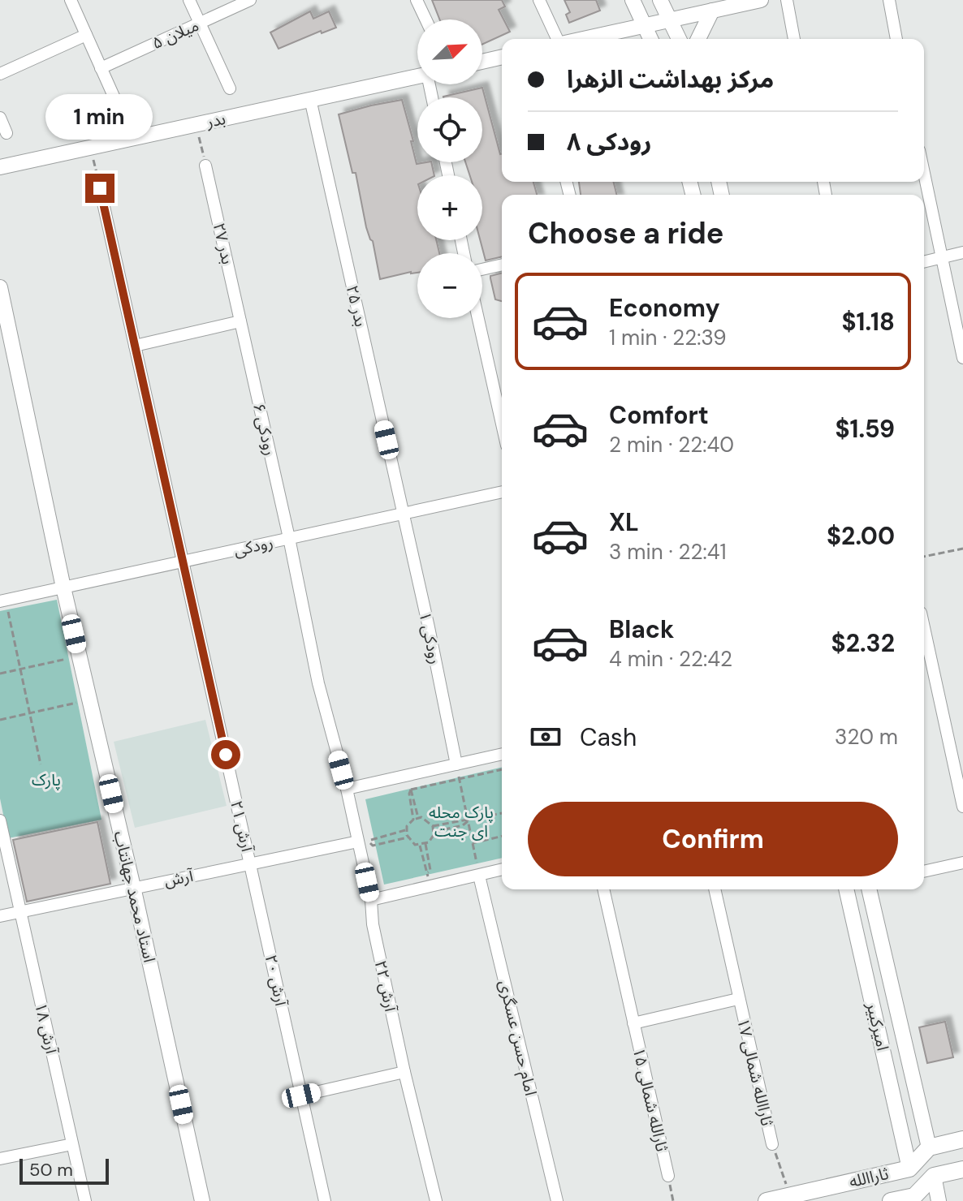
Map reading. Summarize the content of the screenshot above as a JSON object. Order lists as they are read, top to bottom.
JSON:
{
  "streets": {
    "main road": ["ثاراالله"],
    "street": [
      "میلان ۵",
      "بدر",
      "بدر ۲۷",
      "بدر ۲۵",
      "رودکی ۶",
      "رودکی",
      "رودکی ۱",
      "آرش ۲۱",
      "آرش",
      "استاد محمد جهانتاب",
      "آرش ۲۰",
      "آرش ۲۲",
      "امیرکبیر",
      "آرش ۱۸",
      "امام حسن عسگری",
      "ثاراالله شمالی ۱۷",
      "ثارالله شمالی ۱۵"
    ]
  },
  "crossings": [
    ["بدر", "بدر ۲۵"],
    ["بدر ۲۷", "رودکی ۶"],
    ["بدر ۲۵", "رودکی"],
    ["بدر ۲۵", "رودکی ۱"],
    ["رودکی ۶", "رودکی"],
    ["رودکی ۶", "آرش ۲۲"],
    ["رودکی", "رودکی ۱"],
    ["رودکی", "آرش ۲۱"],
    ["رودکی", "استاد محمد جهانتاب"],
    ["آرش ۲۱", "آرش"],
    ["آرش ۲۱", "آرش ۲۰"],
    ["آرش", "استاد محمد جهانتاب"],
    ["آرش", "آرش ۲۰"],
    ["آرش", "آرش ۲۲"],
    ["آرش", "آرش ۱۸"],
    ["امیرکبیر", "ثاراالله"]
  ],
  "parks": ["پارک", "پارک محله ای جنت"],
  "scale_bar": "50 m",
  "north": "top right",
  "page": {
    "map_buttons": ["+", "−"],
    "banner": ["مرکز بهداشت الزهرا", "رودکی ۸"],
    "bubble": "1 min",
    "heading": "Choose a ride",
    "list": [
      {
        "name": "Economy",
        "note": "1 min · 22:39",
        "value": "$1.18"
      },
      {
        "name": "Comfort",
        "note": "2 min · 22:40",
        "value": "$1.59"
      },
      {
        "name": "XL",
        "note": "3 min · 22:41",
        "value": "$2.00"
      },
      {
        "name": "Black",
        "note": "4 min · 22:42",
        "value": "$2.32"
      }
    ],
    "pay": ["Cash", "320 m"],
    "buttons": "Confirm",
    "scale": "50 m"
  }
}
